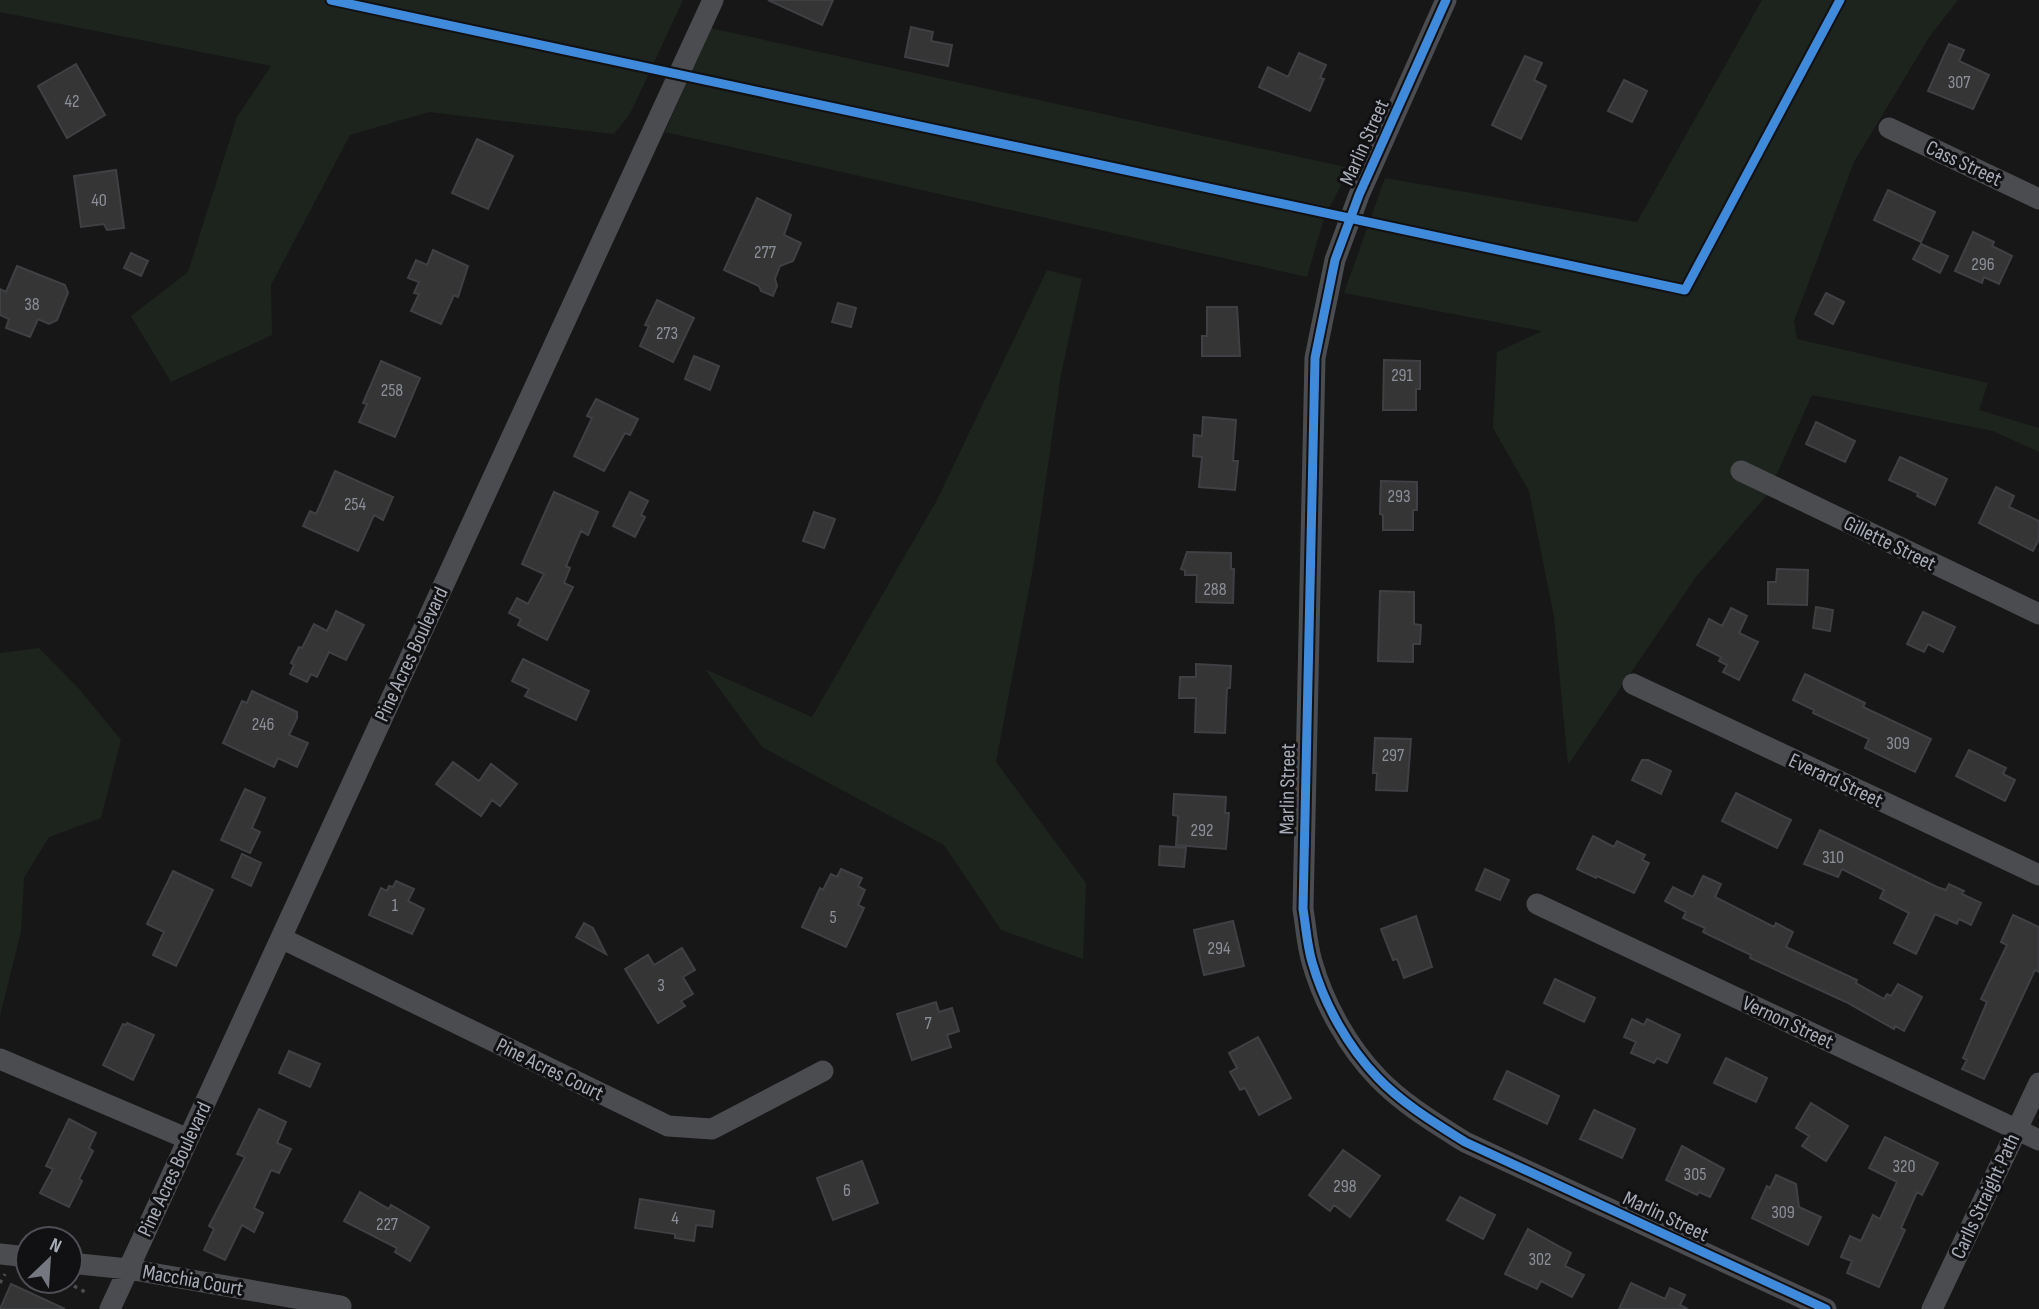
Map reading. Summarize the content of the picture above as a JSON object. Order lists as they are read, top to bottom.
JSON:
{
  "streets": {
    "street": [
      "Marlin Street",
      "Cass Street",
      "Gillette Street",
      "Pine Acres Boulevard",
      "Everard Street",
      "Vernon Street",
      "Pine Acres Court",
      "Carlls Straight Path",
      "Macchia Court"
    ]
  },
  "crossings": [
    ["Pine Acres Boulevard", "Pine Acres Court"],
    ["Pine Acres Boulevard", "Macchia Court"],
    ["Vernon Street", "Carlls Straight Path"]
  ],
  "house_numbers": [
    "307",
    "42",
    "40",
    "277",
    "296",
    "38",
    "273",
    "291",
    "258",
    "293",
    "254",
    "288",
    "246",
    "309",
    "297",
    "292",
    "310",
    "1",
    "5",
    "294",
    "3",
    "7",
    "320",
    "305",
    "298",
    "6",
    "309",
    "4",
    "227",
    "302"
  ],
  "north": "top right"
}
